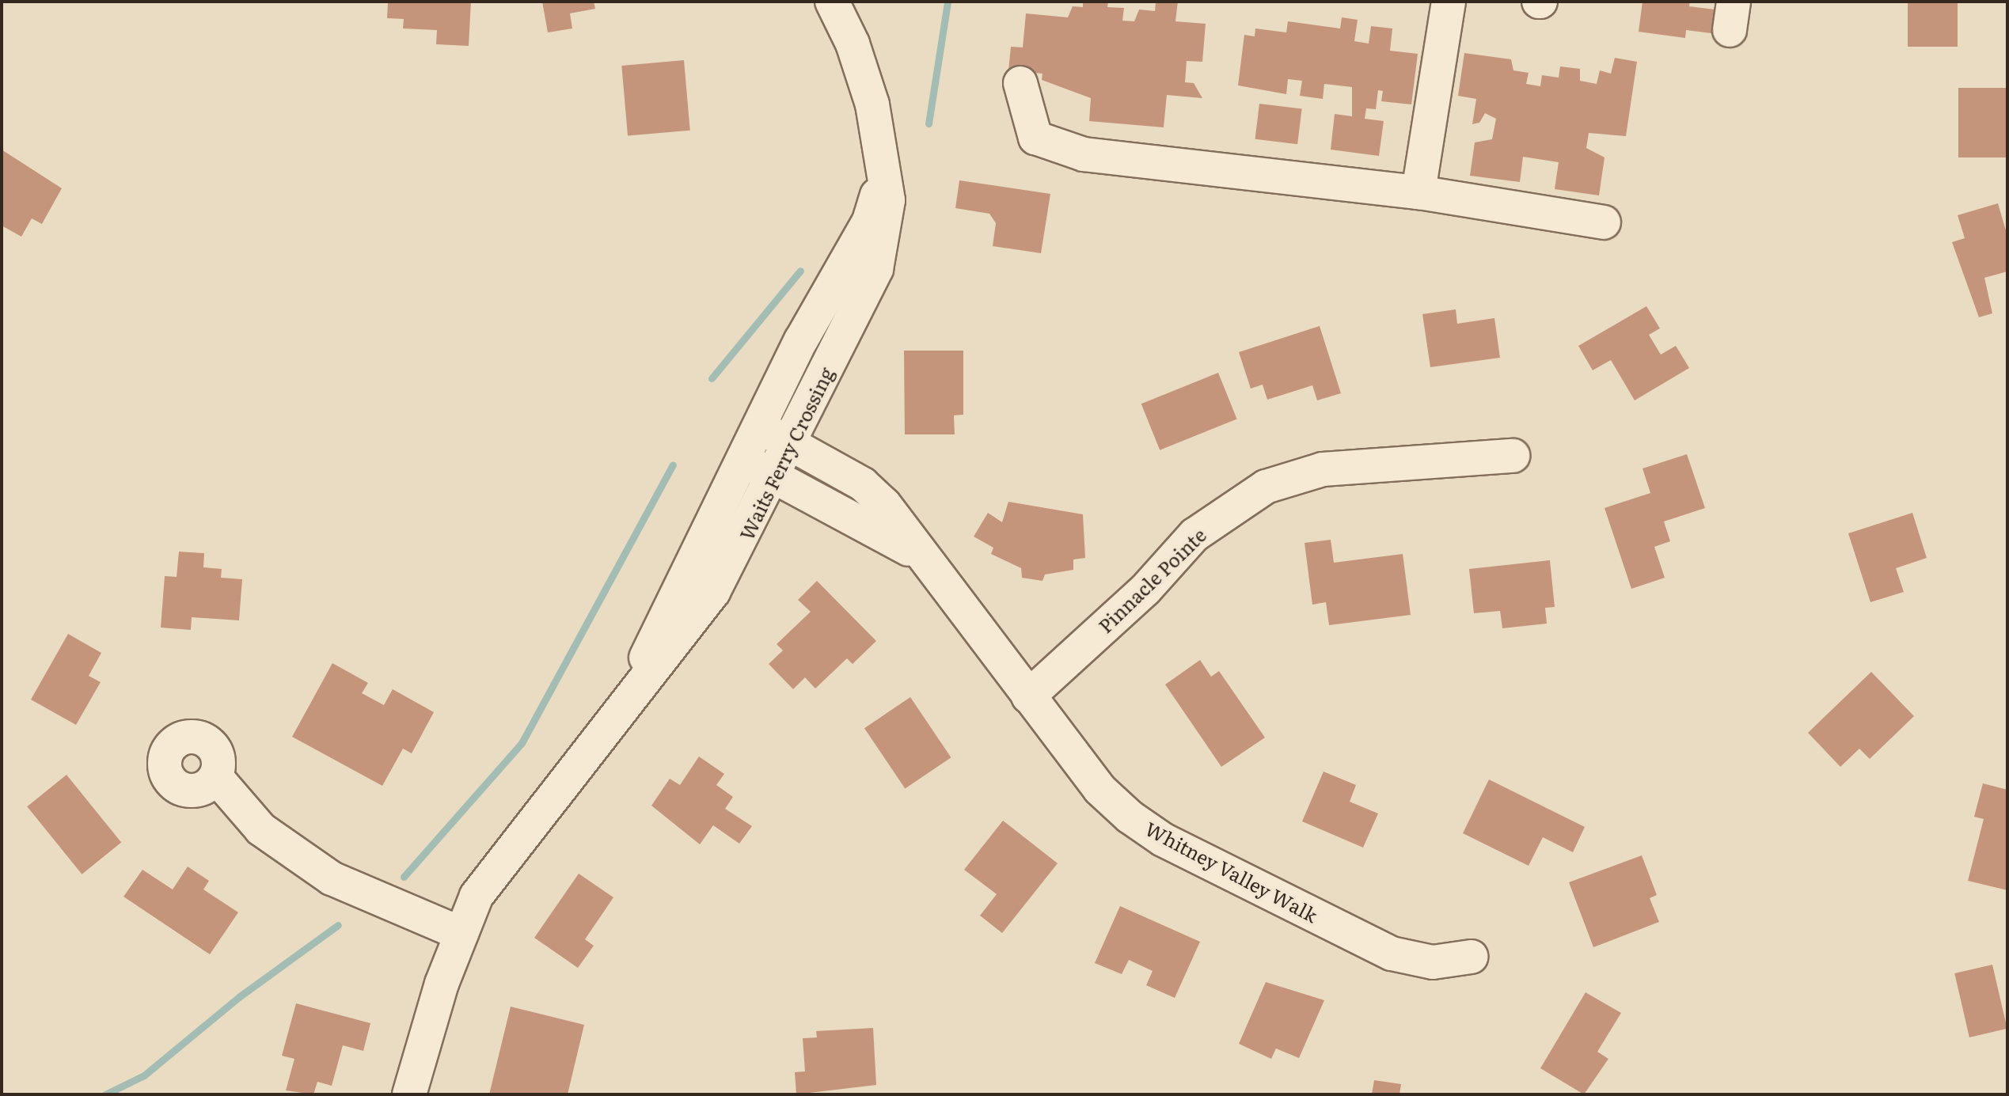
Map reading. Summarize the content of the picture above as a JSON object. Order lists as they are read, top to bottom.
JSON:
{
  "streets": {
    "street": ["Waits Ferry Crossing", "Pinnacle Pointe", "Whitney Valley Walk"]
  },
  "crossings": [
    ["Waits Ferry Crossing", "Whitney Valley Walk"],
    ["Pinnacle Pointe", "Whitney Valley Walk"]
  ]
}
